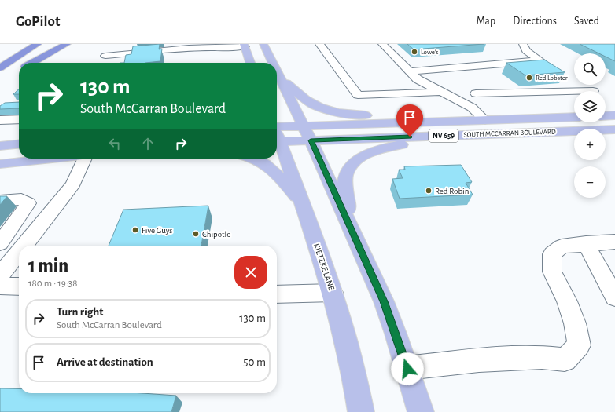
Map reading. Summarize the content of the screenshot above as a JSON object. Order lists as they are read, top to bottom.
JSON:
{
  "streets": {
    "main road": ["SOUTH MCCARRAN BOULEVARD", "NV 659", "KIETZKE LANE"]
  },
  "crossings": [
    ["SOUTH MCCARRAN BOULEVARD", "KIETZKE LANE"]
  ],
  "places": [
    "Lowe's",
    "Red Lobster",
    "Red Robin",
    "Five Guys",
    "Chipotle"
  ],
  "page": {
    "header": "GoPilot",
    "nav": ["Map", "Directions", "Saved"],
    "map_buttons": ["+", "−"],
    "turn": ["130 m", "South McCarran Boulevard"],
    "heading": ["1 min", "180 m · 19:38"],
    "list": [
      {
        "name": "Turn right",
        "note": "South McCarran Boulevard",
        "value": "130 m"
      },
      {
        "name": "Arrive at destination",
        "value": "50 m"
      }
    ]
  }
}
